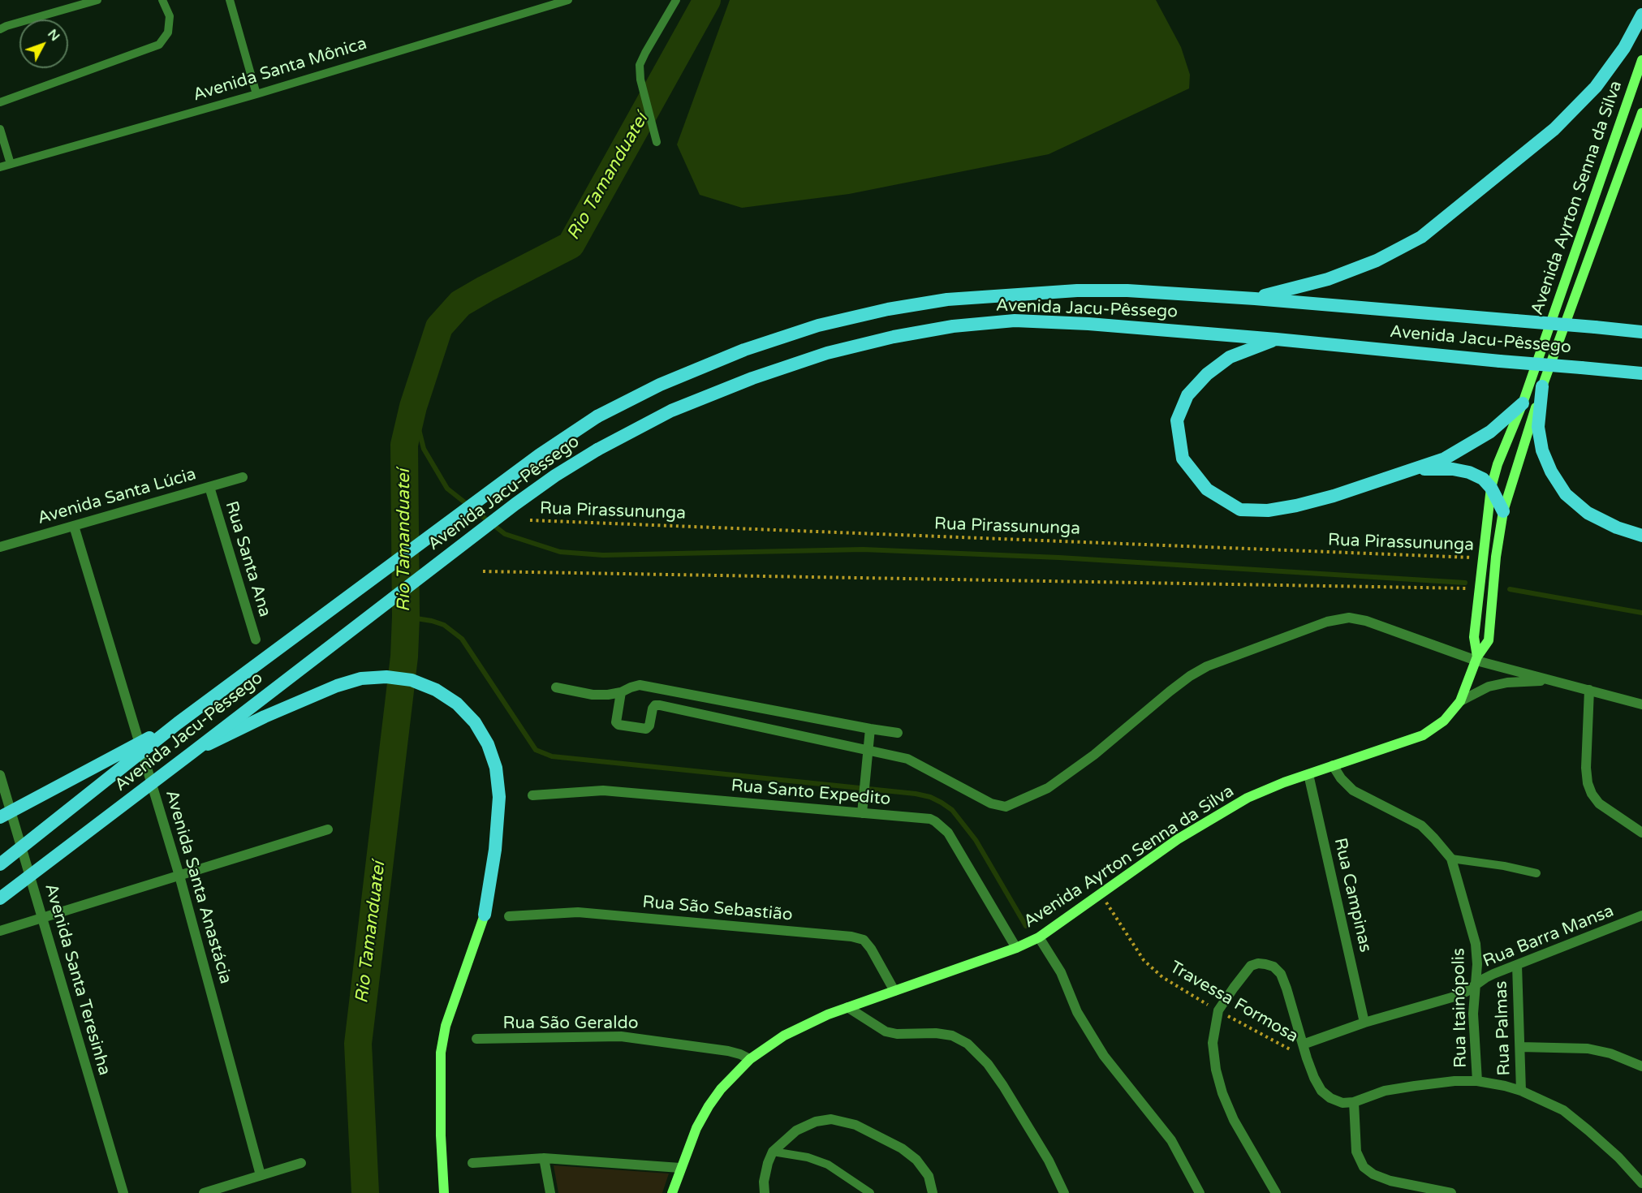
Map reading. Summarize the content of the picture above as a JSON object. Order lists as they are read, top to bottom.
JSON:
{
  "streets": {
    "highway": ["Avenida Jacu-Pêssego"],
    "main road": ["Avenida Ayrton Senna da Silva"],
    "street": [
      "Avenida Santa Lúcia",
      "Rua Santa Ana",
      "Rua Santo Expedito",
      "Avenida Santa Anastácia",
      "Rua Campinas",
      "Rua São Sebastião",
      "Rua Barra Mansa",
      "Avenida Santa Teresinha",
      "Rua Itainópolis",
      "Rua São Geraldo",
      "Rua Palmas"
    ],
    "lane": ["Avenida Santa Mônica"],
    "path": ["Rua Pirassununga", "Travessa Formosa"]
  },
  "crossings": [
    ["Avenida Ayrton Senna da Silva", "Rua Pirassununga"],
    ["Avenida Ayrton Senna da Silva", "Rua Santo Expedito"],
    ["Avenida Ayrton Senna da Silva", "Rua Campinas"],
    ["Avenida Ayrton Senna da Silva", "Rua São Sebastião"],
    ["Avenida Ayrton Senna da Silva", "Travessa Formosa"],
    ["Avenida Ayrton Senna da Silva", "Rua Itainópolis"],
    ["Avenida Ayrton Senna da Silva", "Rua São Geraldo"],
    ["Avenida Santa Lúcia", "Rua Santa Ana"],
    ["Avenida Santa Lúcia", "Avenida Santa Anastácia"],
    ["Rua Campinas", "Rua Barra Mansa"],
    ["Rua Barra Mansa", "Rua Itainópolis"],
    ["Rua Barra Mansa", "Rua Palmas"]
  ],
  "water": ["Rio Tamanduateí"],
  "north": "top right"
}
